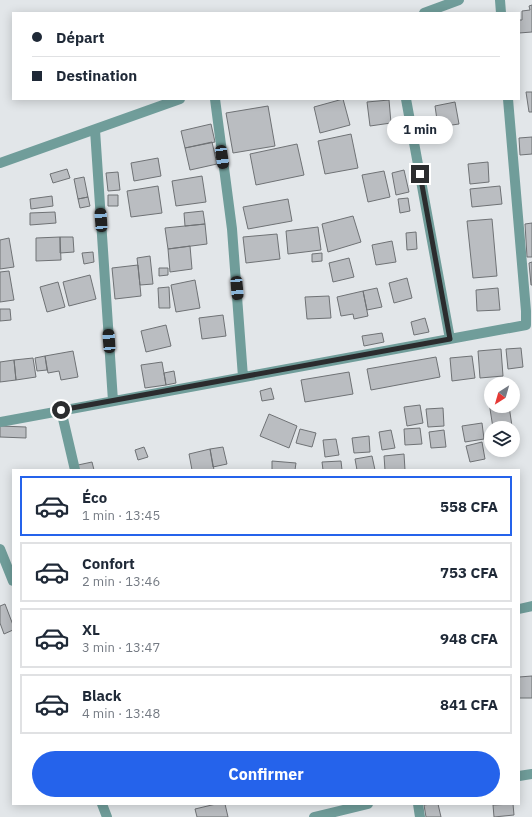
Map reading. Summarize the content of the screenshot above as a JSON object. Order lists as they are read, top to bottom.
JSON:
{
  "north": "bottom left",
  "page": {
    "banner": ["Départ", "Destination"],
    "bubble": "1 min",
    "list": [
      {
        "name": "Éco",
        "note": "1 min · 13:45",
        "value": "558 CFA"
      },
      {
        "name": "Confort",
        "note": "2 min · 13:46",
        "value": "753 CFA"
      },
      {
        "name": "XL",
        "note": "3 min · 13:47",
        "value": "948 CFA"
      },
      {
        "name": "Black",
        "note": "4 min · 13:48",
        "value": "841 CFA"
      }
    ],
    "buttons": "Confirmer"
  }
}
